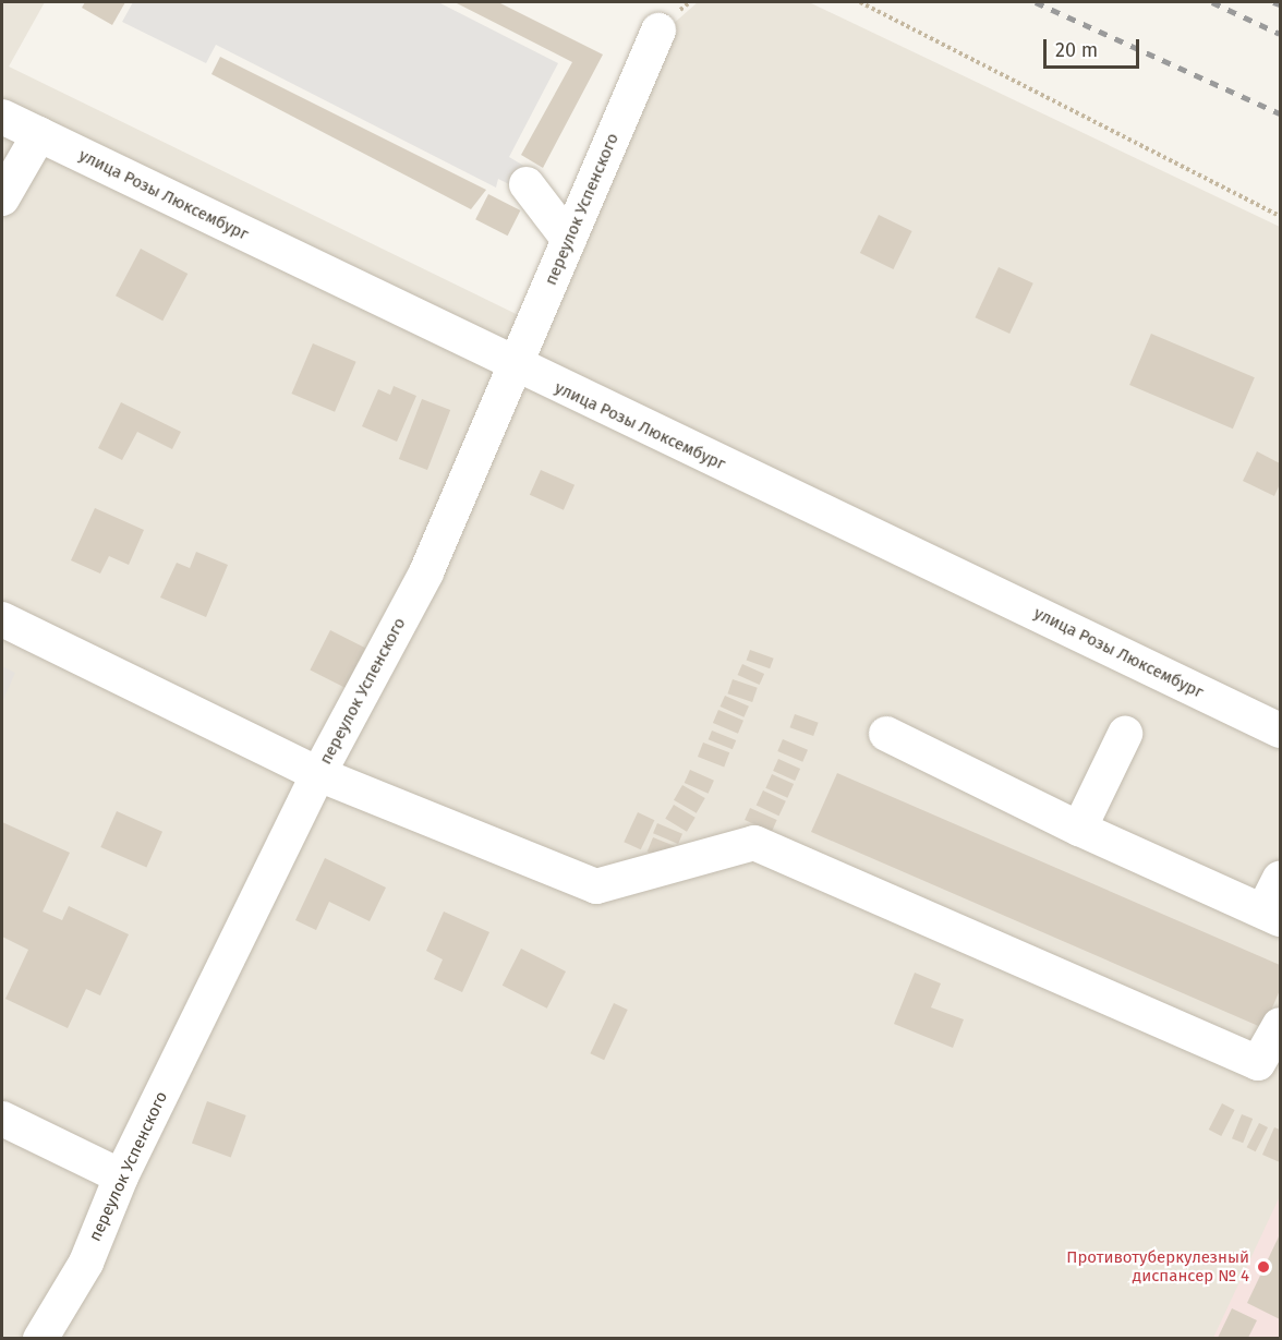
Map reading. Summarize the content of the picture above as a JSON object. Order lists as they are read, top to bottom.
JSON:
{
  "streets": {
    "street": ["улица Розы Люксембург", "переулок Успенского"]
  },
  "crossings": [
    ["улица Розы Люксембург", "переулок Успенского"]
  ],
  "places": ["Противотуберкулезный диспансер № 4"],
  "scale_bar": "20 m"
}
